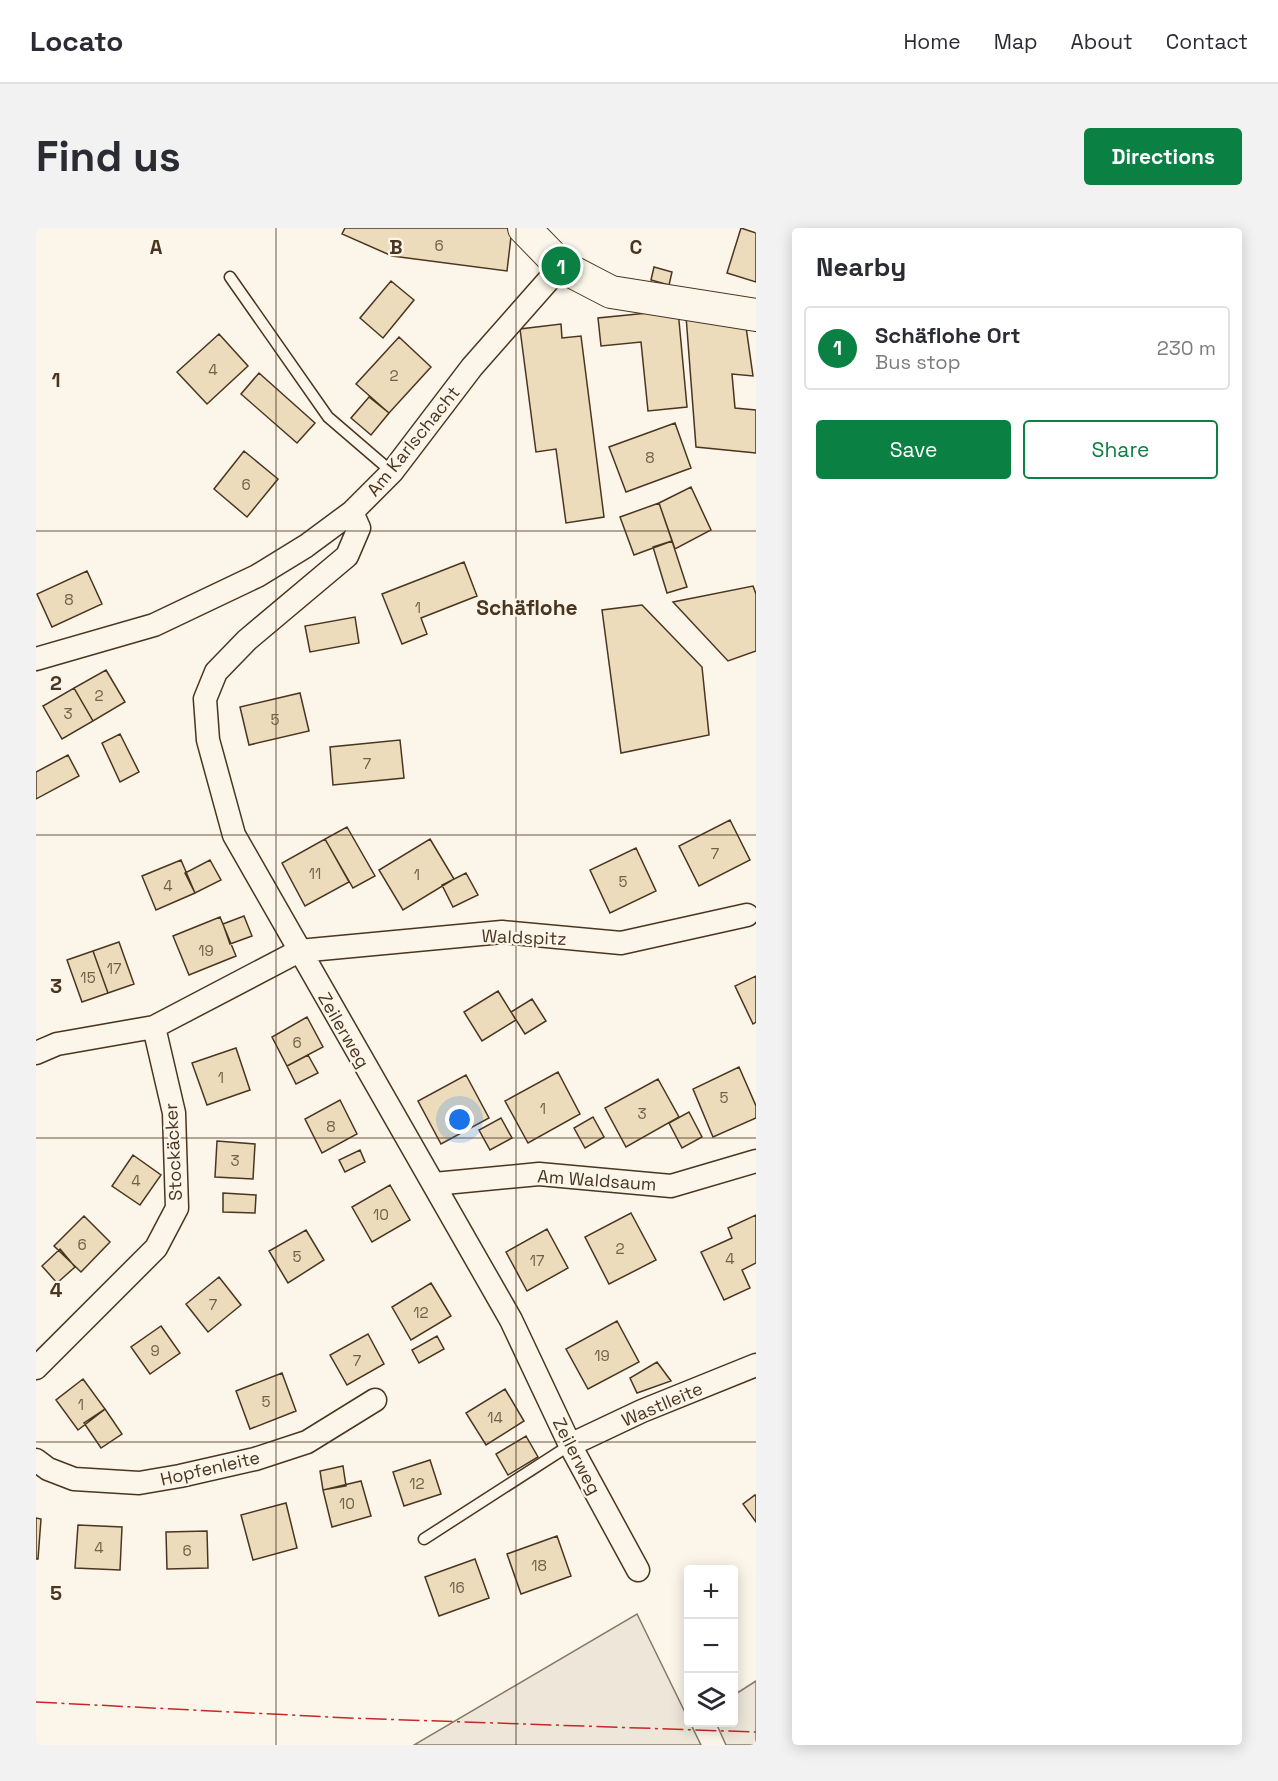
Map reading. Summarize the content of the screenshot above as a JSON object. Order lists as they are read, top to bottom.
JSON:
{
  "streets": {
    "street": [
      "Am Karlschacht",
      "Waldspitz",
      "Zeilerweg",
      "Stockäcker",
      "Am Waldsaum",
      "Wastlleite",
      "Hopfenleite"
    ]
  },
  "crossings": [
    ["Am Karlschacht", "Zeilerweg"],
    ["Waldspitz", "Zeilerweg"],
    ["Zeilerweg", "Am Waldsaum"],
    ["Zeilerweg", "Wastlleite"]
  ],
  "districts": ["Schäflohe"],
  "house_numbers": [
    "6",
    "4",
    "2",
    "8",
    "6",
    "8",
    "1",
    "2",
    "3",
    "5",
    "7",
    "7",
    "11",
    "1",
    "5",
    "4",
    "19",
    "17",
    "15",
    "6",
    "1",
    "5",
    "1",
    "3",
    "8",
    "3",
    "4",
    "10",
    "6",
    "2",
    "5",
    "4",
    "17",
    "7",
    "12",
    "9",
    "19",
    "7",
    "5",
    "1",
    "14",
    "12",
    "10",
    "4",
    "6",
    "18",
    "16"
  ],
  "page": {
    "header": "Locato",
    "nav": [
      "Home",
      "Map",
      "About",
      "Contact"
    ],
    "buttons": [
      "Directions",
      ["Save", "Share"]
    ],
    "title": "Find us",
    "heading": "Nearby",
    "pins": "1",
    "list": [
      {
        "mark": "1",
        "name": "Schäflohe Ort",
        "note": "Bus stop",
        "value": "230 m"
      }
    ],
    "map_buttons": ["+", "−"]
  },
  "grid": {
    "columns": ["A", "B", "C"],
    "rows": [
      "1",
      "2",
      "3",
      "4",
      "5"
    ]
  }
}
